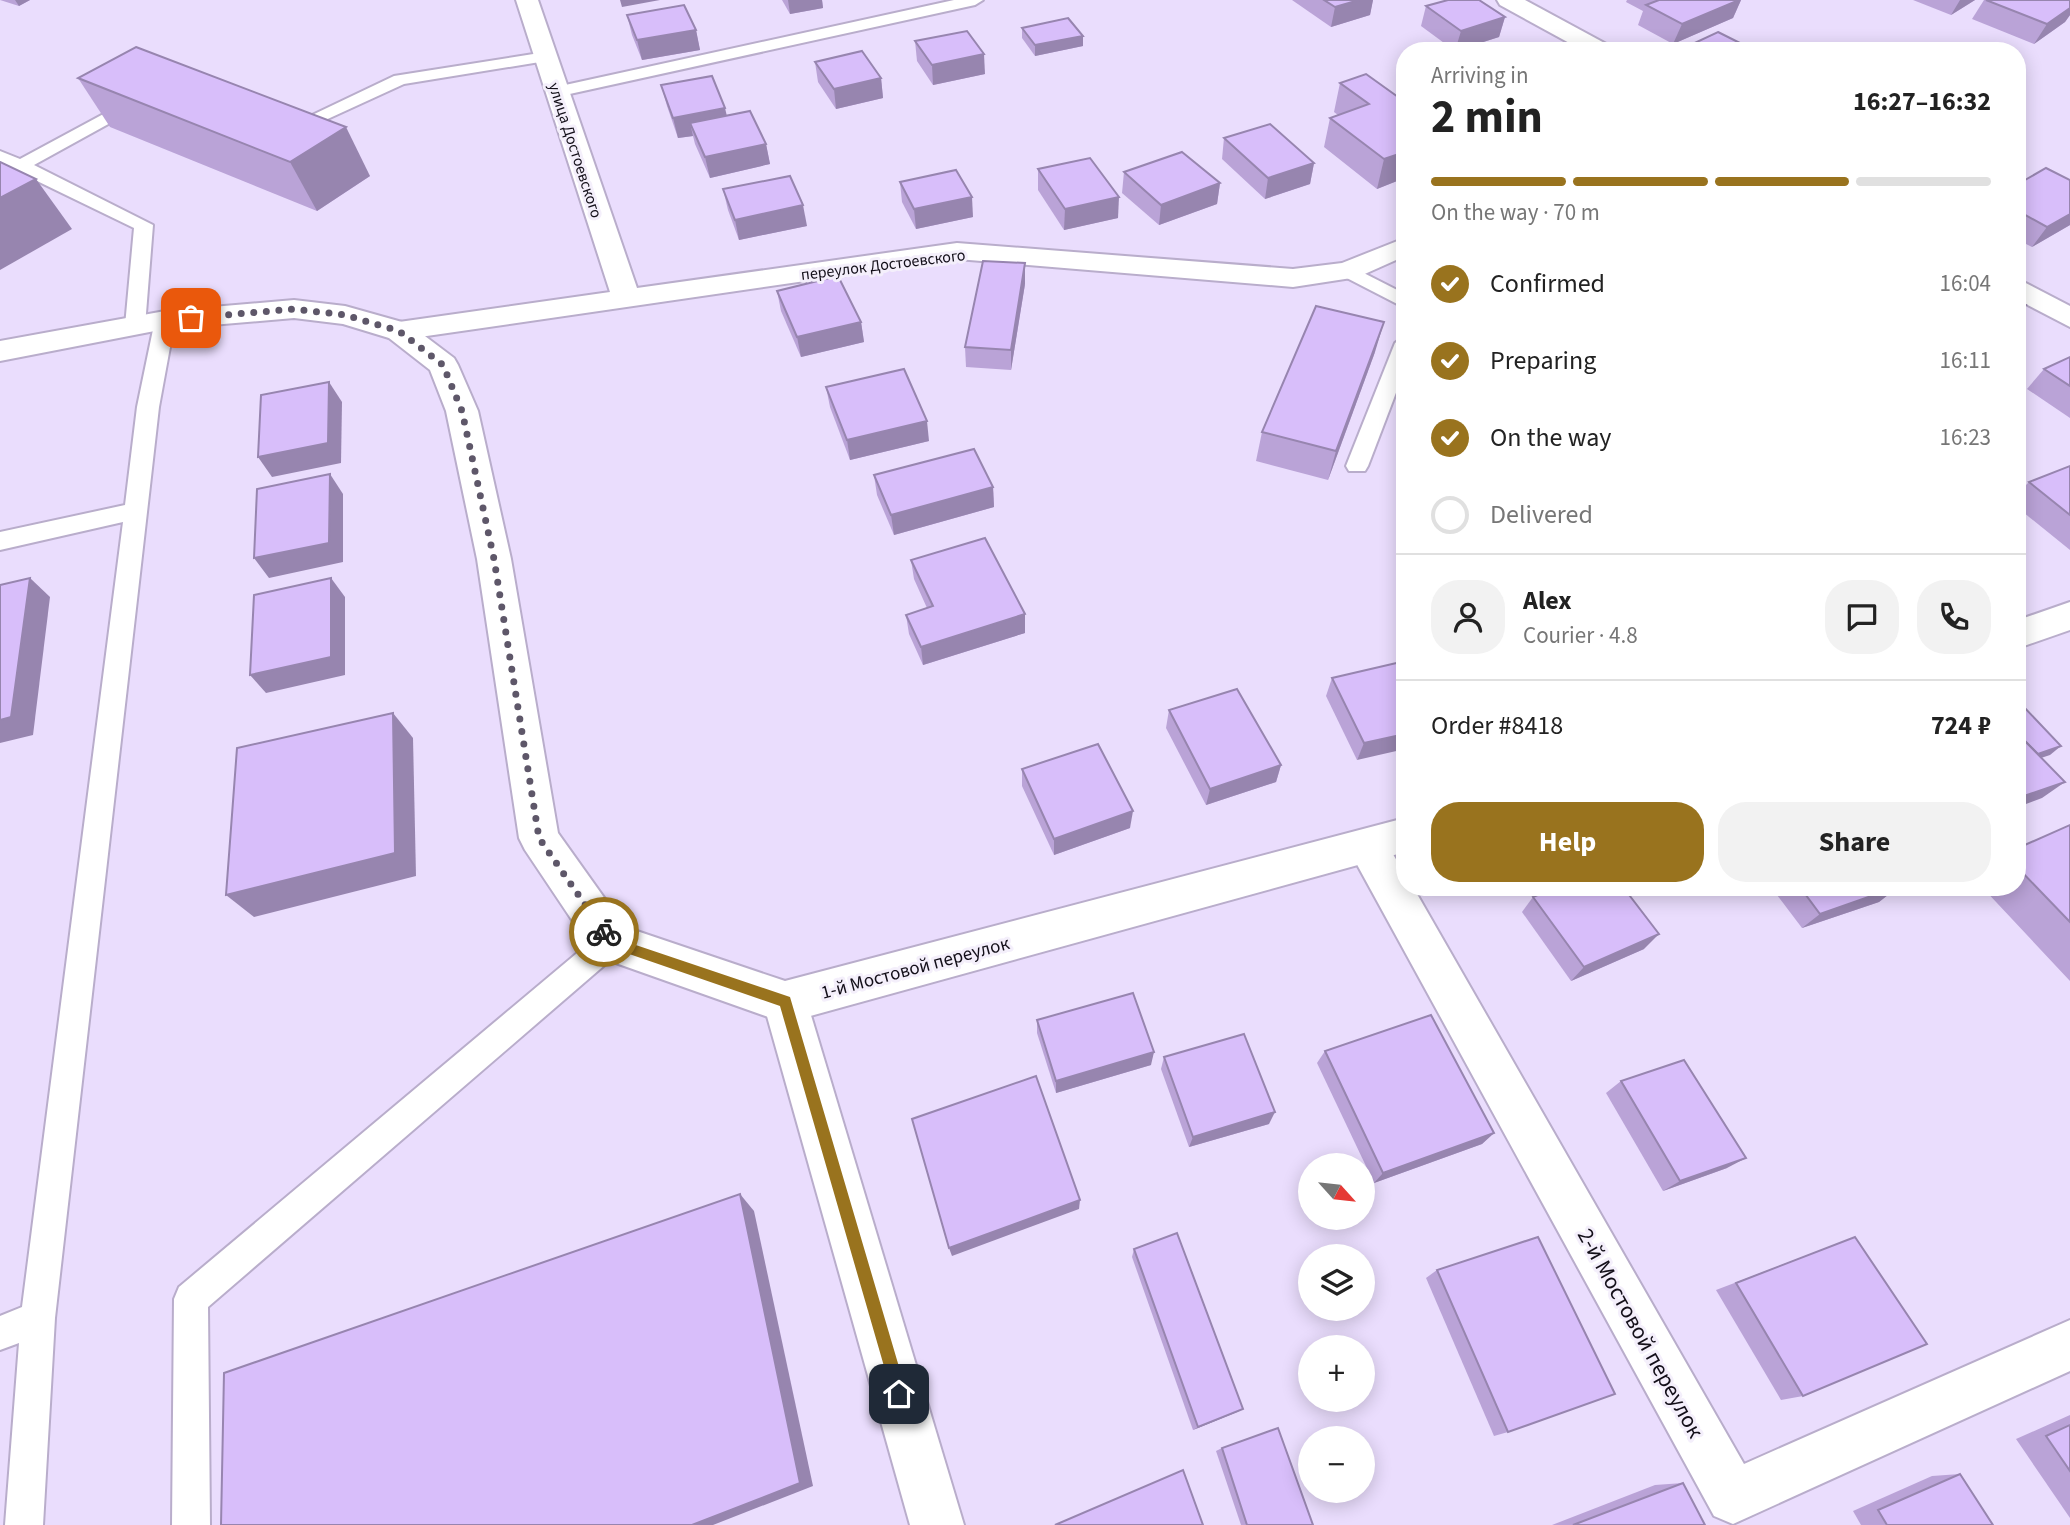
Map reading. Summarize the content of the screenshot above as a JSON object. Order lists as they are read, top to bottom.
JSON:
{
  "streets": {
    "street": [
      "улица Достоевского",
      "переулок Достоевского",
      "1-й Мостовой переулок",
      "2-й Мостовой переулок"
    ]
  },
  "crossings": [
    ["улица Достоевского", "переулок Достоевского"],
    ["1-й Мостовой переулок", "2-й Мостовой переулок"]
  ],
  "north": "bottom right",
  "page": {
    "heading": ["2 min", "Arriving in", "16:27–16:32"],
    "panel": [
      "Alex",
      "Courier · 4.8",
      "Order #8418",
      "724 ₽"
    ],
    "bar": "On the way · 70 m",
    "list": [
      ["Confirmed", "16:04"],
      ["Preparing", "16:11"],
      ["On the way", "16:23"],
      "Delivered"
    ],
    "buttons": ["Help", "Share"],
    "map_buttons": ["+", "−"]
  }
}
